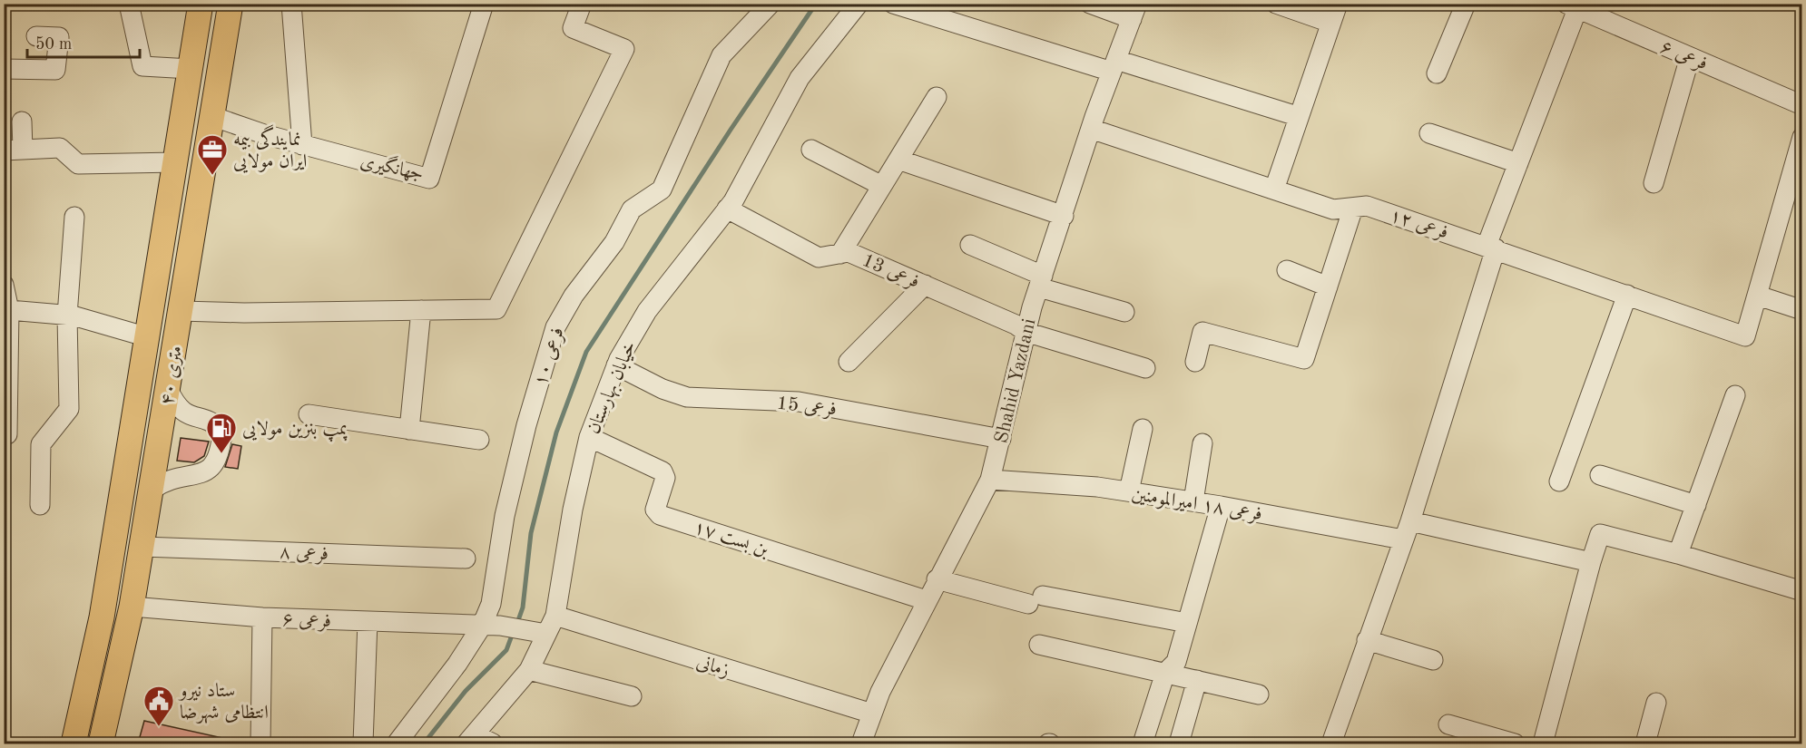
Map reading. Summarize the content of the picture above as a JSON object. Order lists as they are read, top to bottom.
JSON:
{
  "streets": {
    "main road": ["۴۰ متری"],
    "street": [
      "فرعی ۶",
      "جهانگیری",
      "فرعی ۱۲",
      "فرعی 13",
      "فرعی ۱۰",
      "Shahid Yazdani",
      "خیابان بهارستان",
      "فرعی 15",
      "فرعی ۱۸ امیرالمومنین",
      "بن بست ۱۷",
      "فرعی ۸",
      "زمانی"
    ]
  },
  "crossings": [
    ["فرعی ۶", "فرعی ۱۰"],
    ["فرعی ۶", "۴۰ متری"],
    ["فرعی ۶", "خیابان بهارستان"],
    ["جهانگیری", "۴۰ متری"],
    ["فرعی ۱۲", "Shahid Yazdani"],
    ["فرعی 13", "Shahid Yazdani"],
    ["فرعی 13", "خیابان بهارستان"],
    ["۴۰ متری", "فرعی ۸"],
    ["Shahid Yazdani", "فرعی 15"],
    ["Shahid Yazdani", "فرعی ۱۸ امیرالمومنین"],
    ["Shahid Yazdani", "بن بست ۱۷"],
    ["Shahid Yazdani", "زمانی"],
    ["خیابان بهارستان", "فرعی 15"],
    ["خیابان بهارستان", "بن بست ۱۷"],
    ["خیابان بهارستان", "زمانی"]
  ],
  "places": {
    "office": ["نمایندگی بیمه ایران مولایی"],
    "fuel station": ["پمپ بنزین مولایی"],
    "public building": ["ستاد نیرو انتظامی شهرضا"]
  },
  "scale_bar": "50 m"
}
